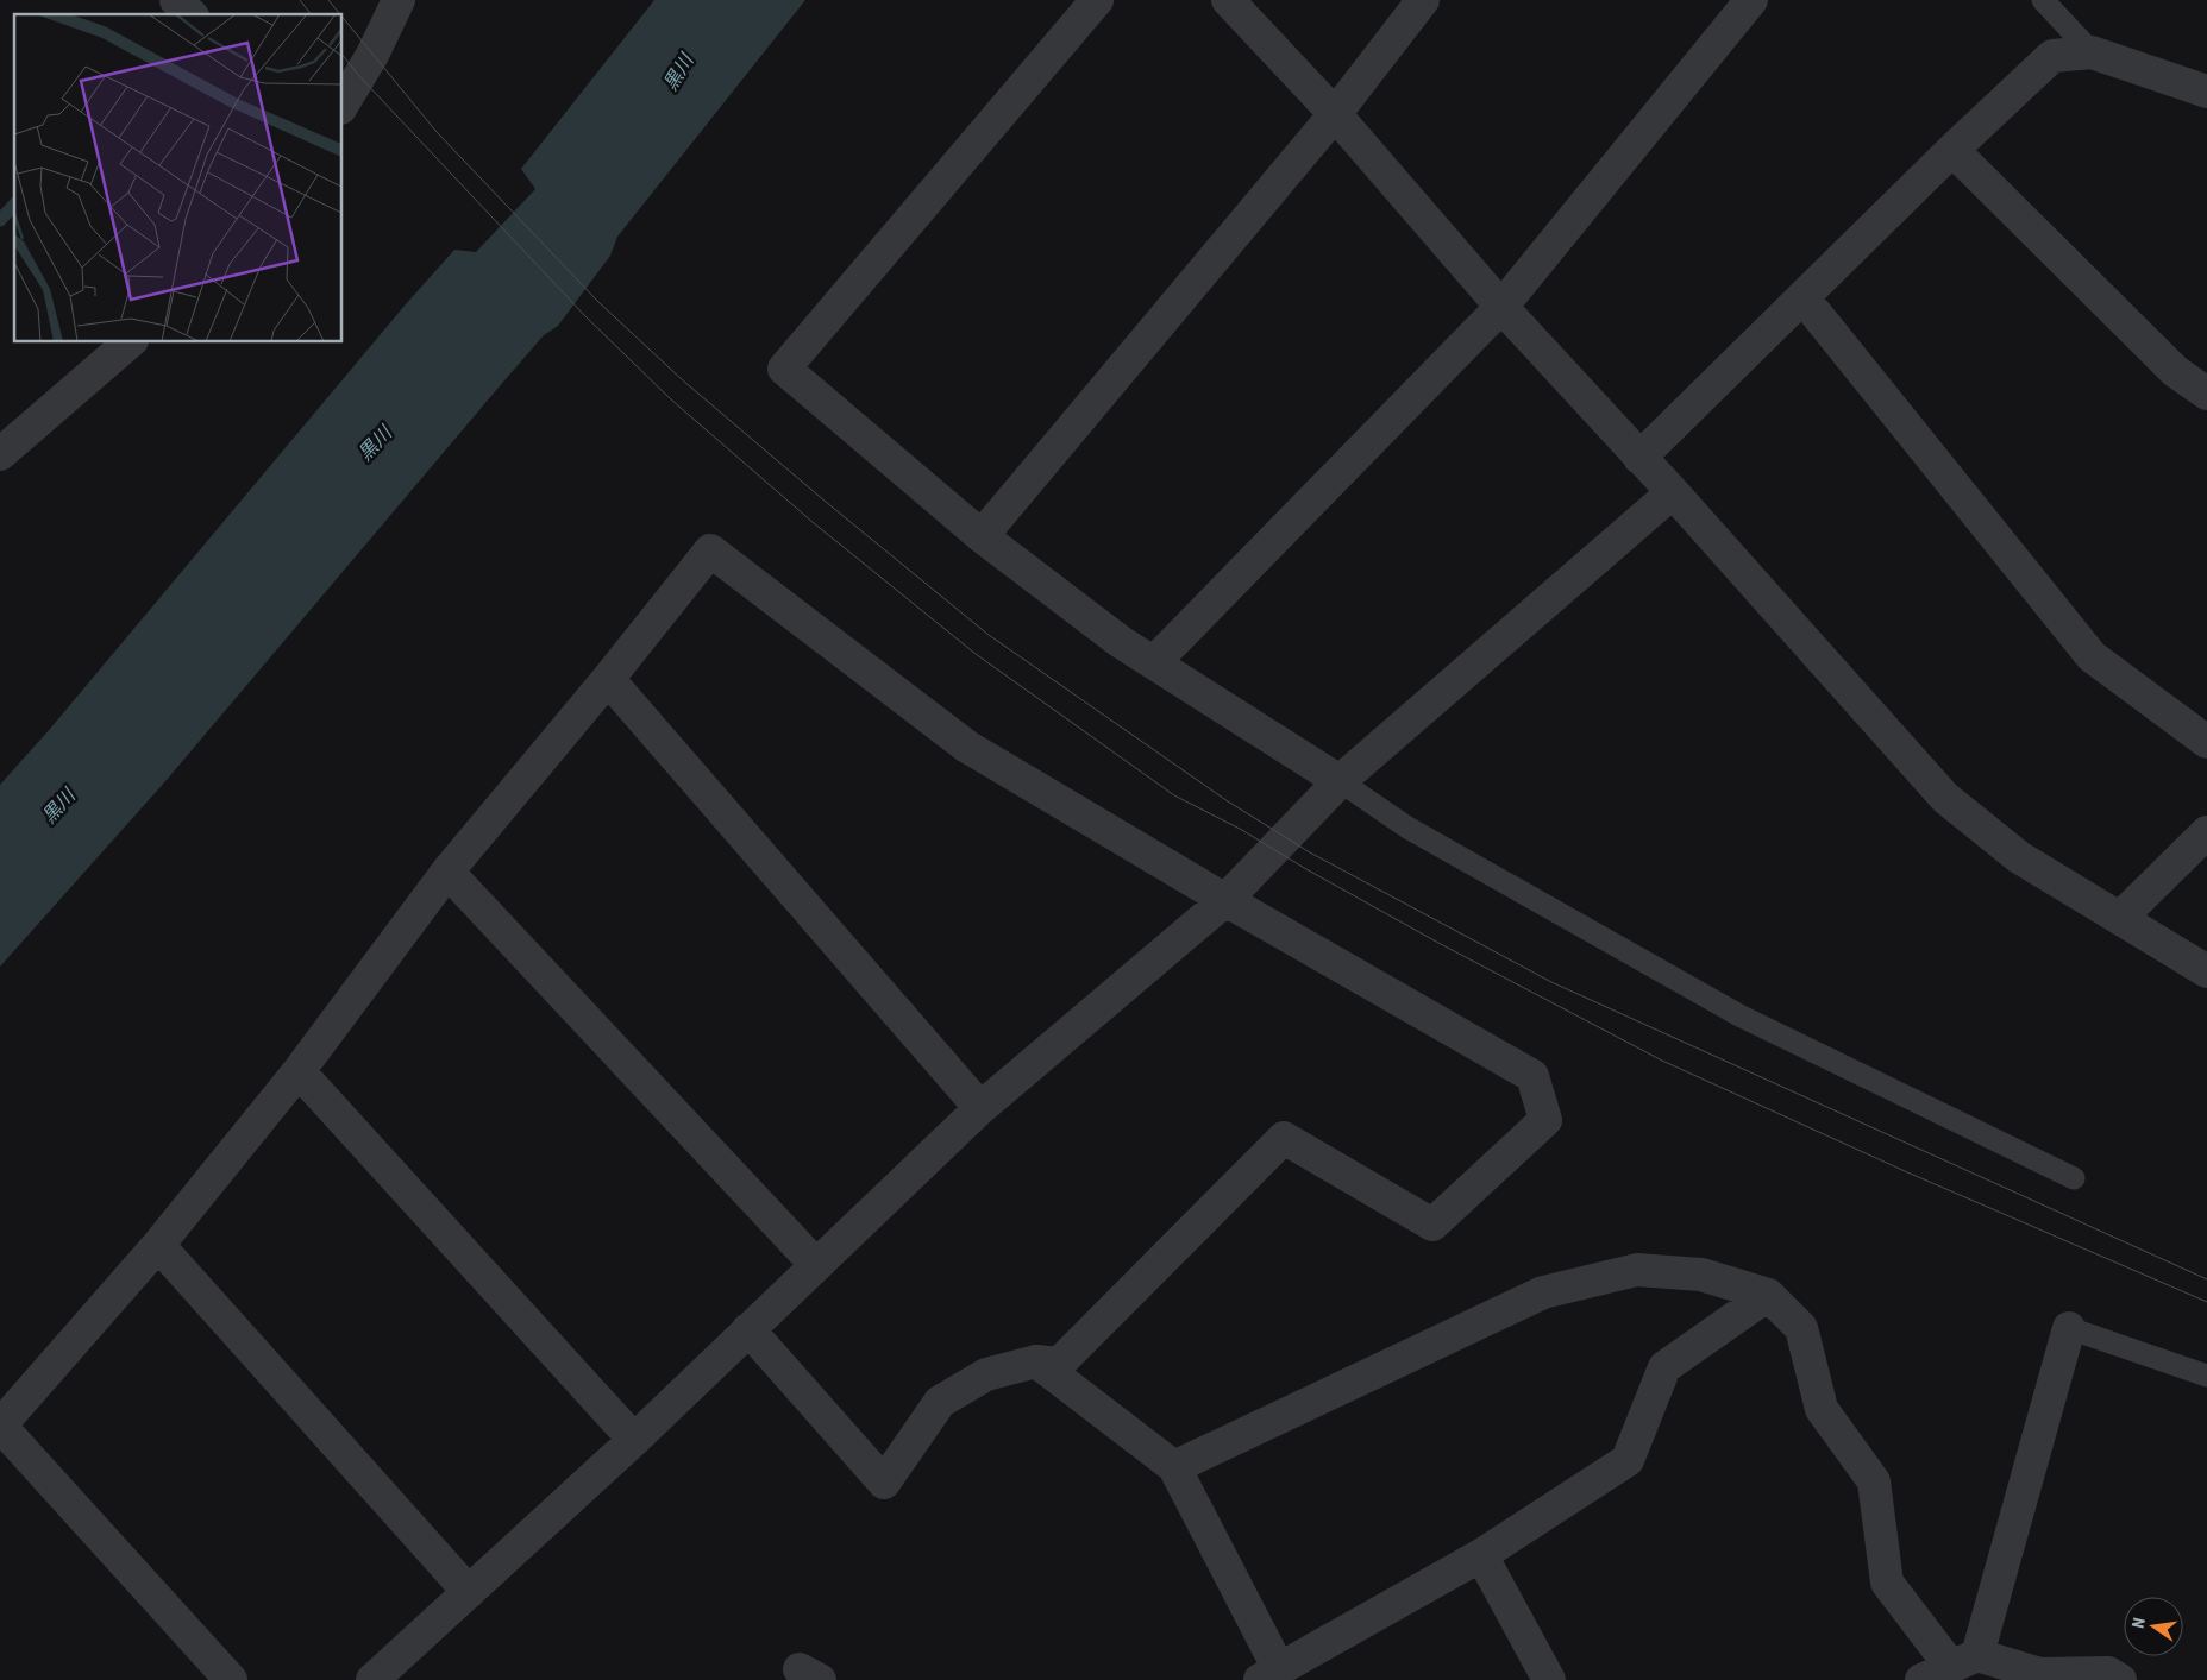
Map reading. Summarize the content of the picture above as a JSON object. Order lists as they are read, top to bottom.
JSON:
{
  "water": ["黒川"],
  "north": "left"
}
